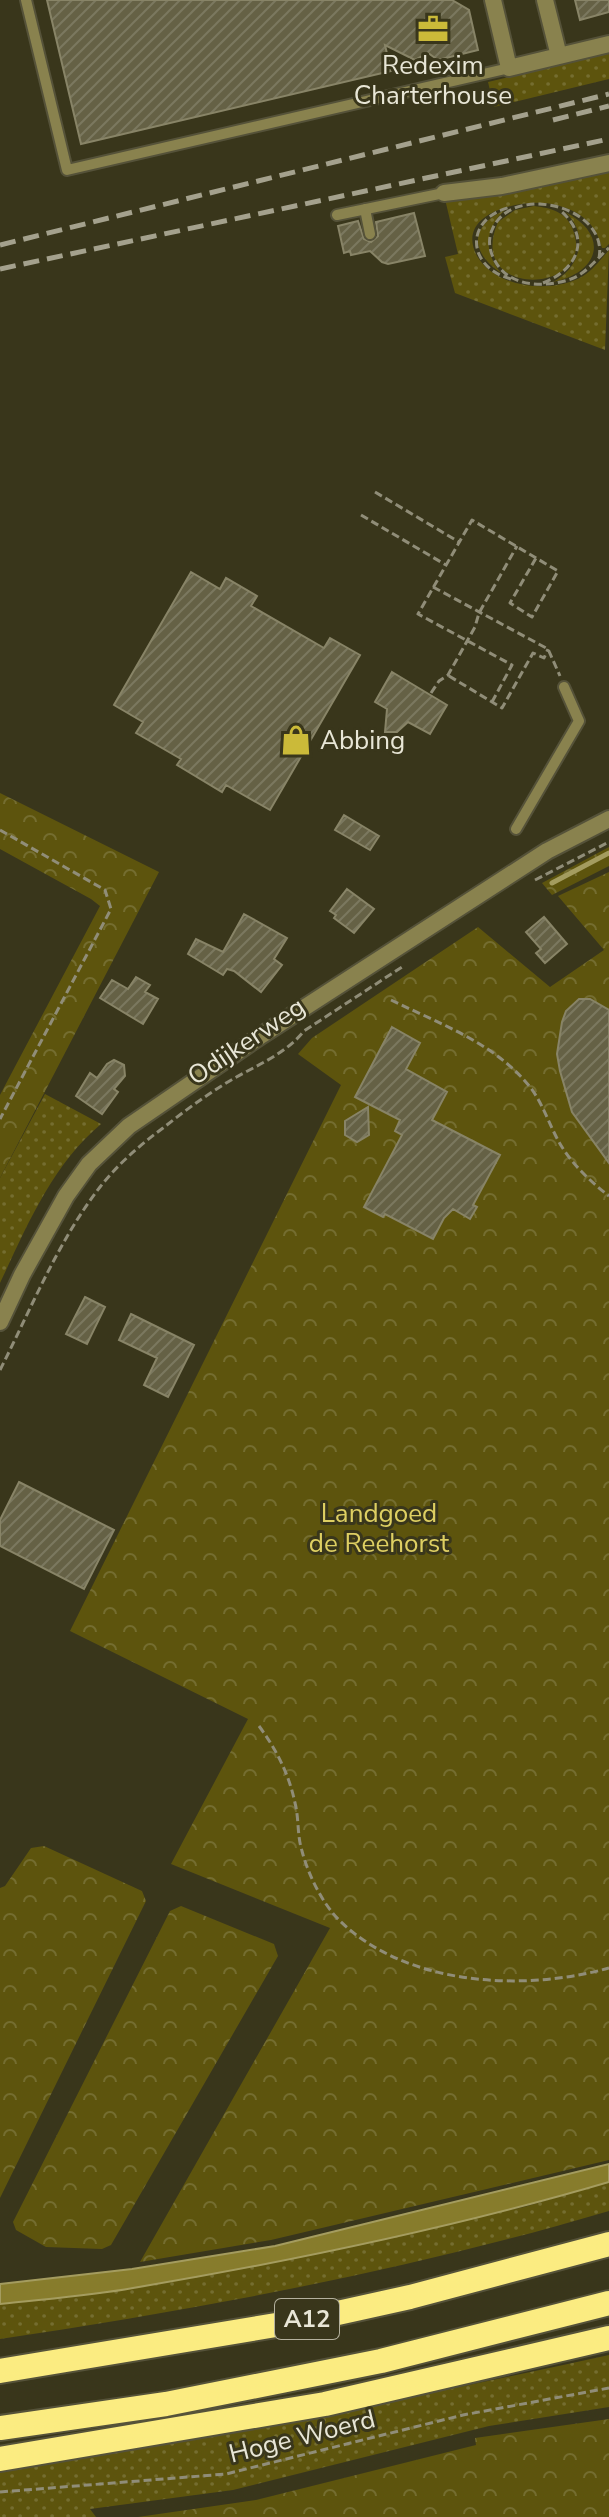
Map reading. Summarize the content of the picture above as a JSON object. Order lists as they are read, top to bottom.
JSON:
{
  "streets": {
    "highway": ["A12"],
    "street": ["Odijkerweg"],
    "path": ["Hoge Woerd"]
  },
  "parks": ["Landgoed de Reehorst"],
  "places": {
    "office": ["Redexim Charterhouse"],
    "shop": ["Abbing"]
  }
}
